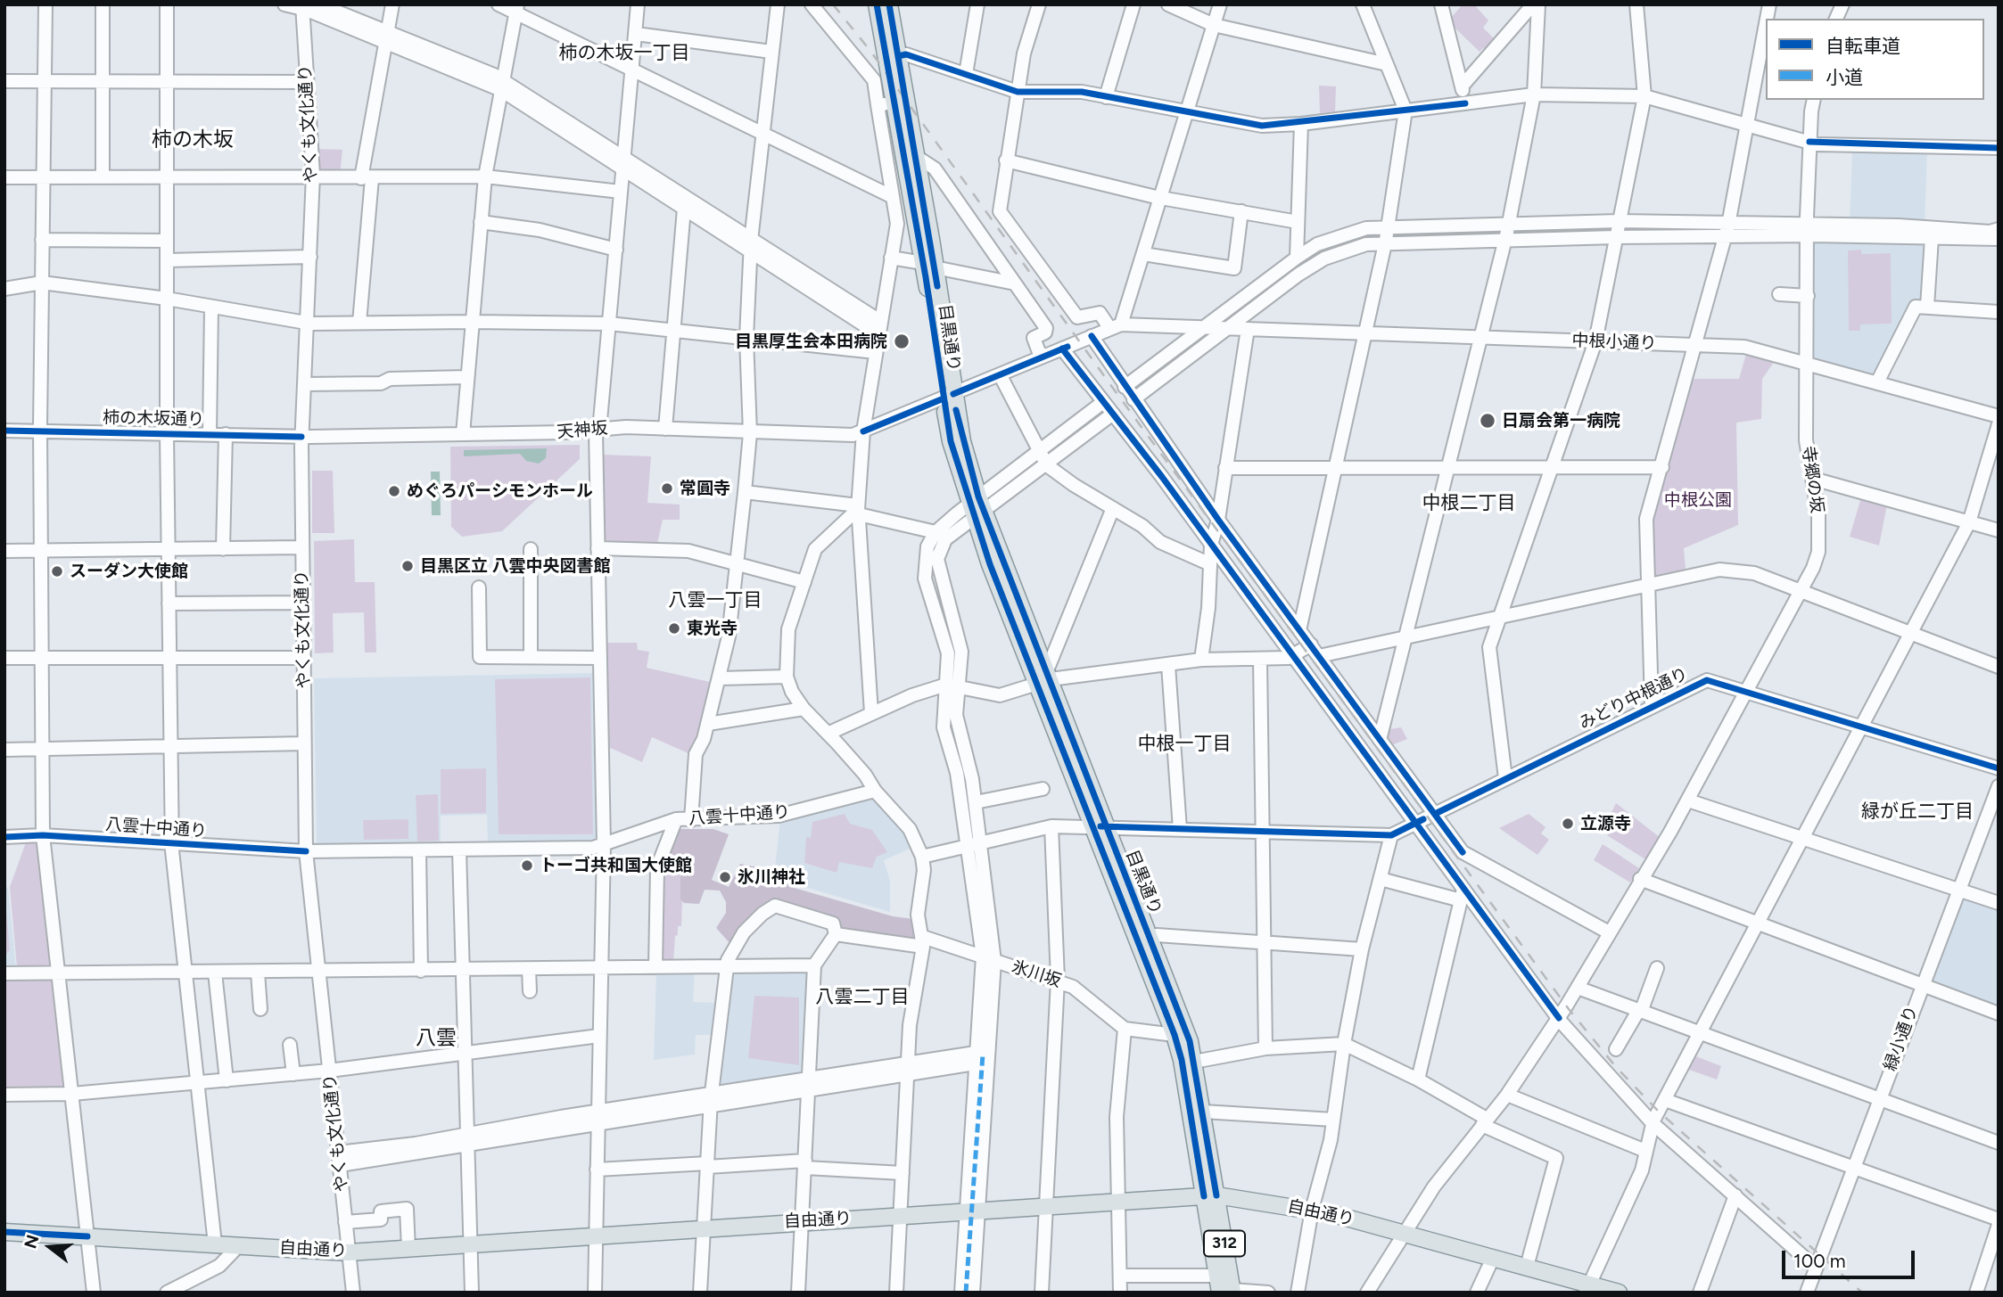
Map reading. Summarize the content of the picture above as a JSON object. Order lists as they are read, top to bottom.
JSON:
{
  "streets": {
    "main road": ["目黒通り", "自由通り", "312"],
    "street": [
      "やくも文化通り",
      "中根小通り",
      "柿の木坂通り",
      "天神坂",
      "寺郷の坂",
      "みどり中根通り",
      "八雲十中通り",
      "氷川坂",
      "緑小通り"
    ]
  },
  "crossings": [
    ["やくも文化通り", "柿の木坂通り"],
    ["やくも文化通り", "天神坂"],
    ["やくも文化通り", "八雲十中通り"],
    ["やくも文化通り", "自由通り"],
    ["目黒通り", "中根小通り"],
    ["目黒通り", "みどり中根通り"],
    ["目黒通り", "自由通り"],
    ["中根小通り", "寺郷の坂"],
    ["柿の木坂通り", "天神坂"]
  ],
  "districts": [
    "柿の木坂一丁目",
    "柿の木坂",
    "中根二丁目",
    "八雲一丁目",
    "中根一丁目",
    "緑が丘二丁目",
    "八雲二丁目",
    "八雲"
  ],
  "parks": ["中根公園"],
  "places": [
    "目黒厚生会本田病院",
    "日扇会第一病院",
    "常圓寺",
    "めぐろパーシモンホール",
    "目黒区立 八雲中央図書館",
    "スーダン大使館",
    "東光寺",
    "立源寺",
    "トーゴ共和国大使館",
    "氷川神社"
  ],
  "legend": ["自転車道", "小道"],
  "scale_bar": "100 m",
  "north": "left"
}
